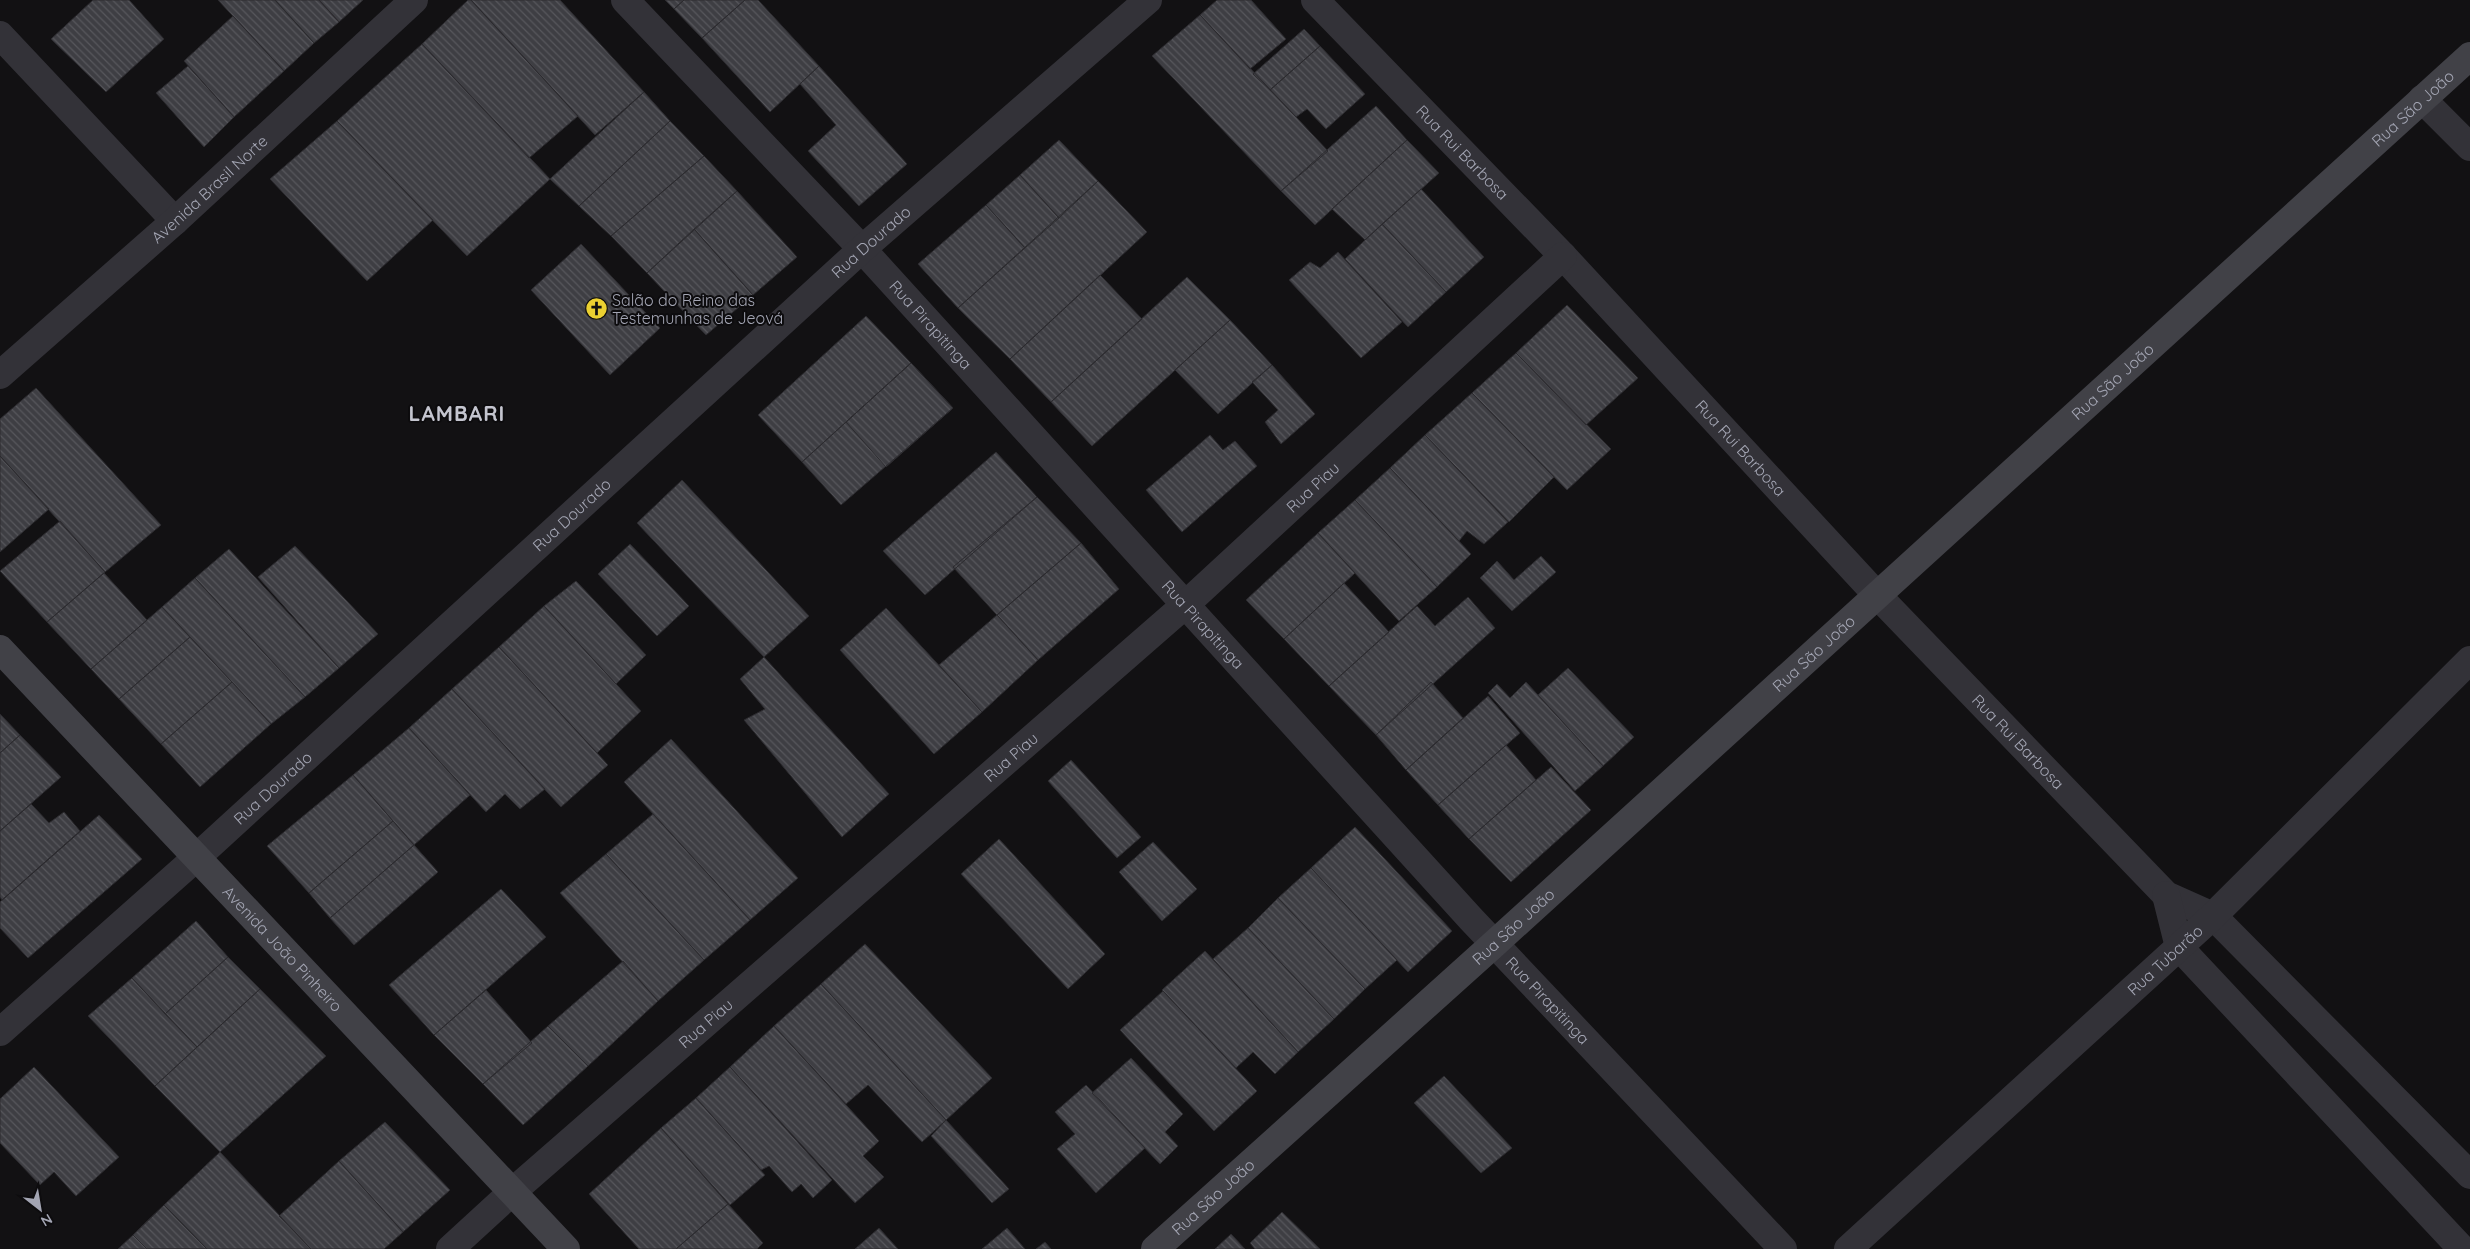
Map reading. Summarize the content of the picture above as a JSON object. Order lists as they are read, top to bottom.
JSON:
{
  "streets": {
    "street": [
      "Rua São João",
      "Rua Rui Barbosa",
      "Avenida Brasil Norte",
      "Rua Dourado",
      "Rua Pirapitinga",
      "Rua Piau",
      "Avenida João Pinheiro",
      "Rua Tubarão"
    ]
  },
  "crossings": [
    ["Rua São João", "Rua Rui Barbosa"],
    ["Rua São João", "Rua Pirapitinga"],
    ["Rua Rui Barbosa", "Rua Piau"],
    ["Rua Rui Barbosa", "Rua Tubarão"],
    ["Rua Dourado", "Rua Pirapitinga"],
    ["Rua Dourado", "Avenida João Pinheiro"],
    ["Rua Pirapitinga", "Rua Piau"],
    ["Rua Piau", "Avenida João Pinheiro"]
  ],
  "districts": ["LAMBARI"],
  "places": {
    "church": ["Salão do Reino das Testemunhas de Jeová"]
  },
  "north": "bottom right"
}
